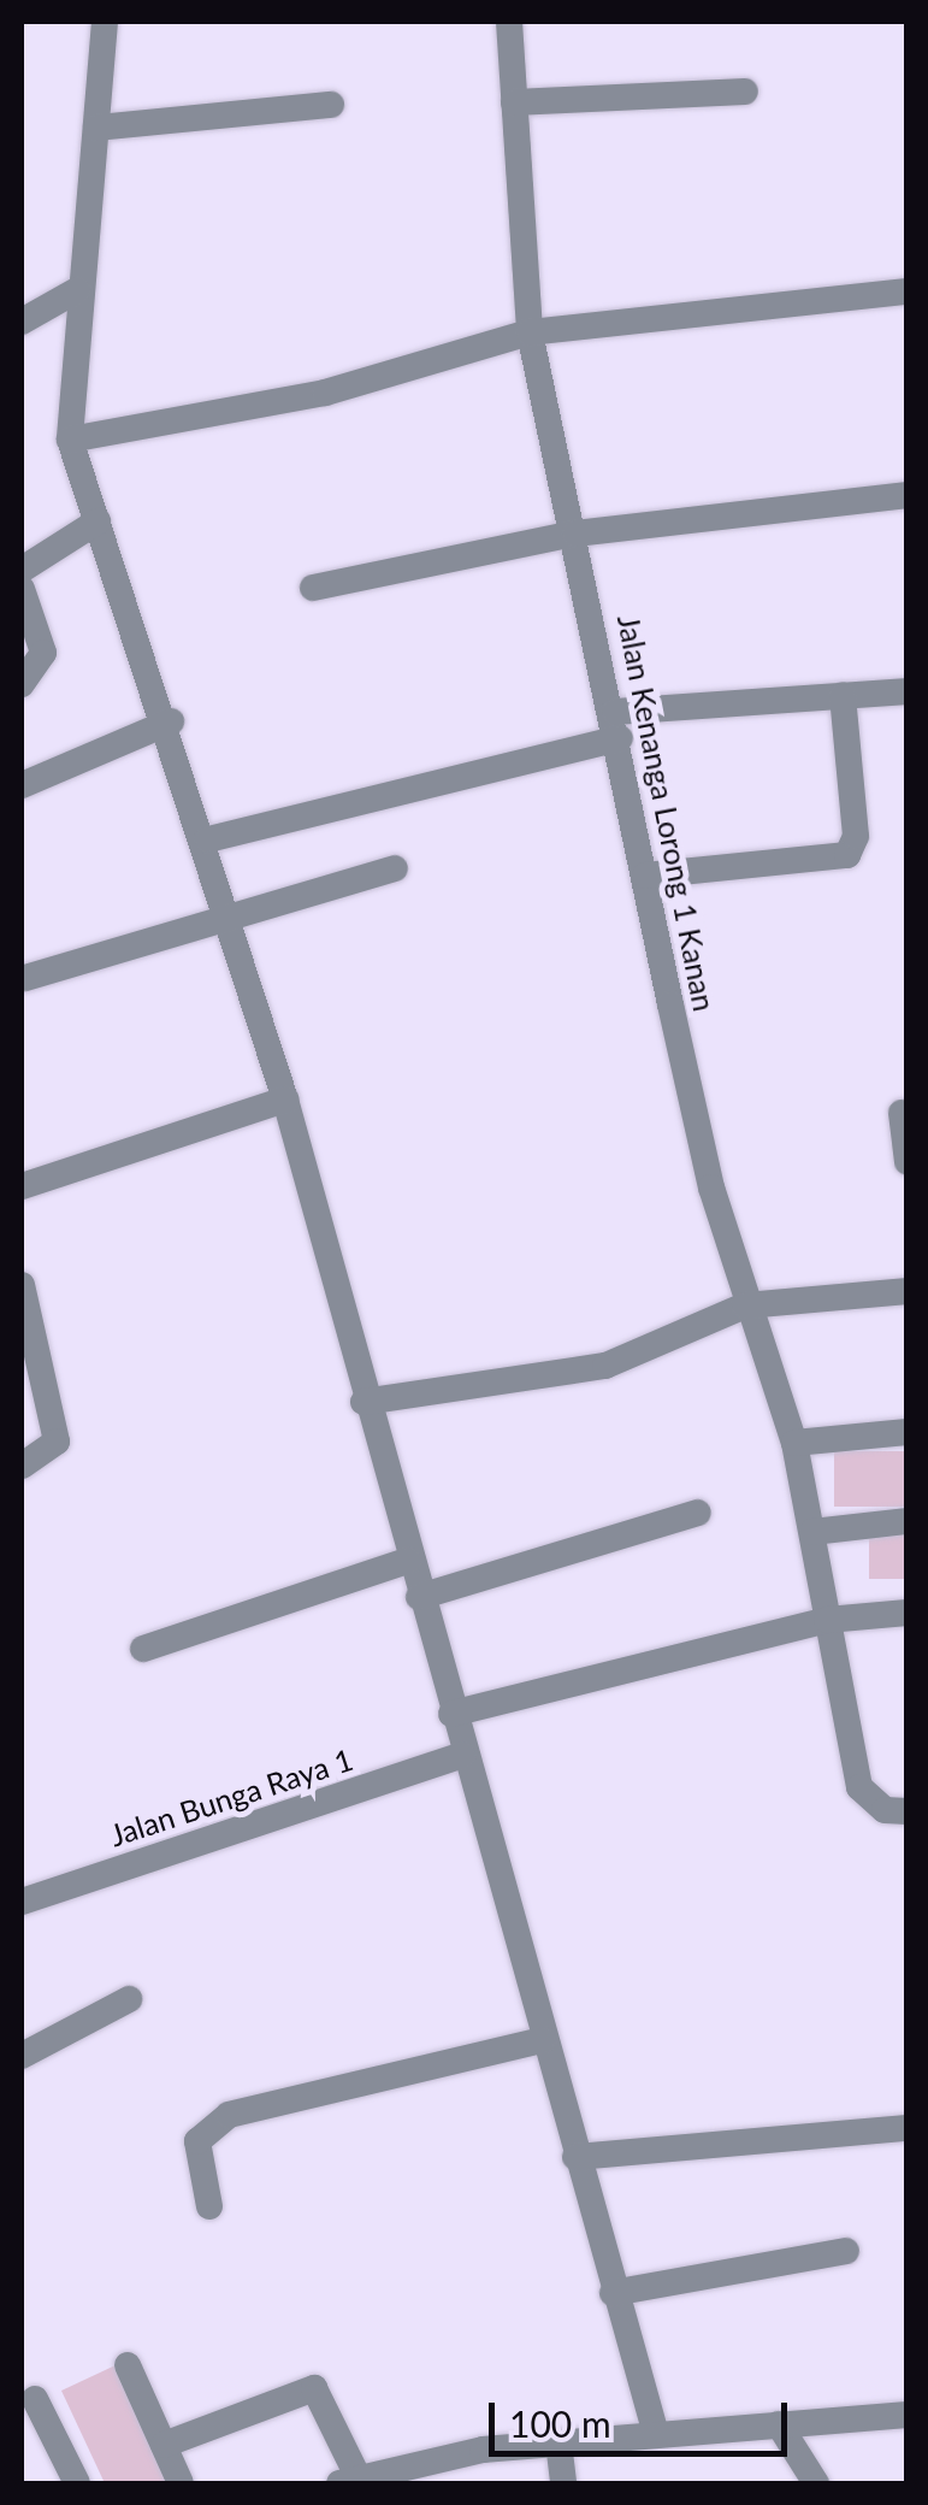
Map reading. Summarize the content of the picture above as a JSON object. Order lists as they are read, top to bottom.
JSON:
{
  "streets": {
    "street": ["Jalan Kenanga Lorong 1 Kanan", "Jalan Bunga Raya 1"]
  },
  "scale_bar": "100 m"
}
